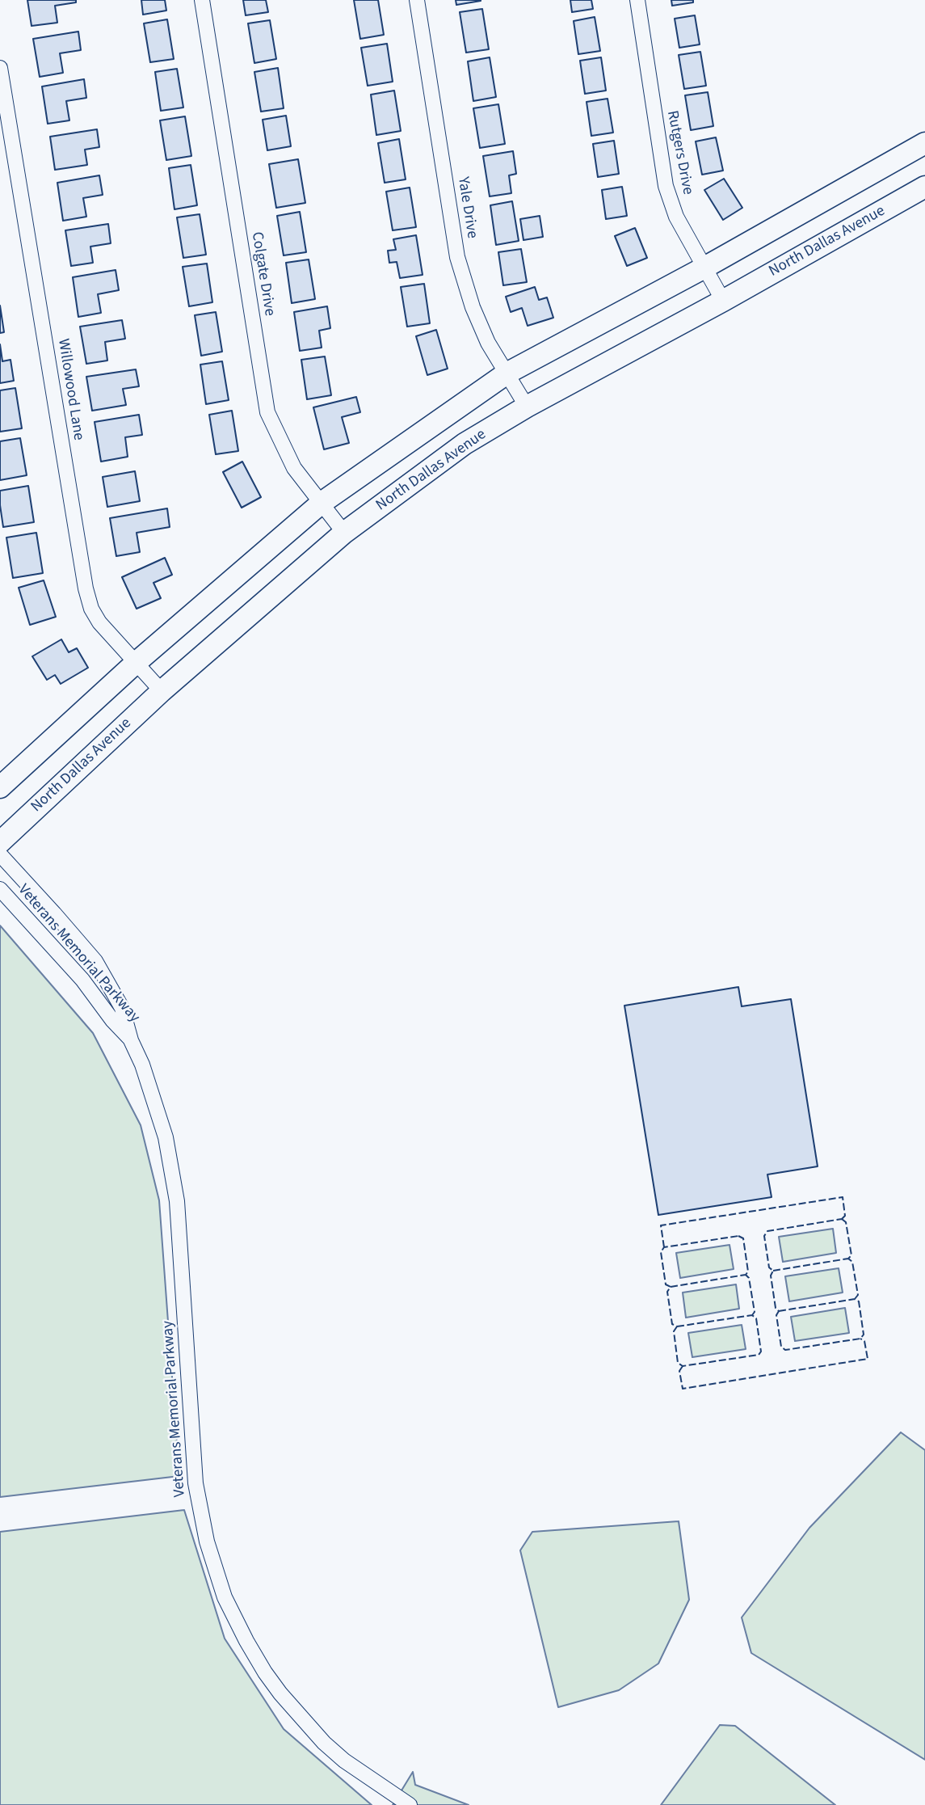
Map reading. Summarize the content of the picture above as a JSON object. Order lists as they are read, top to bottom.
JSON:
{
  "streets": {
    "main road": ["North Dallas Avenue"],
    "street": [
      "Rutgers Drive",
      "Yale Drive",
      "Colgate Drive",
      "Willowood Lane",
      "Veterans Memorial Parkway"
    ]
  },
  "crossings": [
    ["Rutgers Drive", "North Dallas Avenue"],
    ["Yale Drive", "North Dallas Avenue"],
    ["North Dallas Avenue", "Colgate Drive"],
    ["North Dallas Avenue", "Willowood Lane"]
  ]
}
